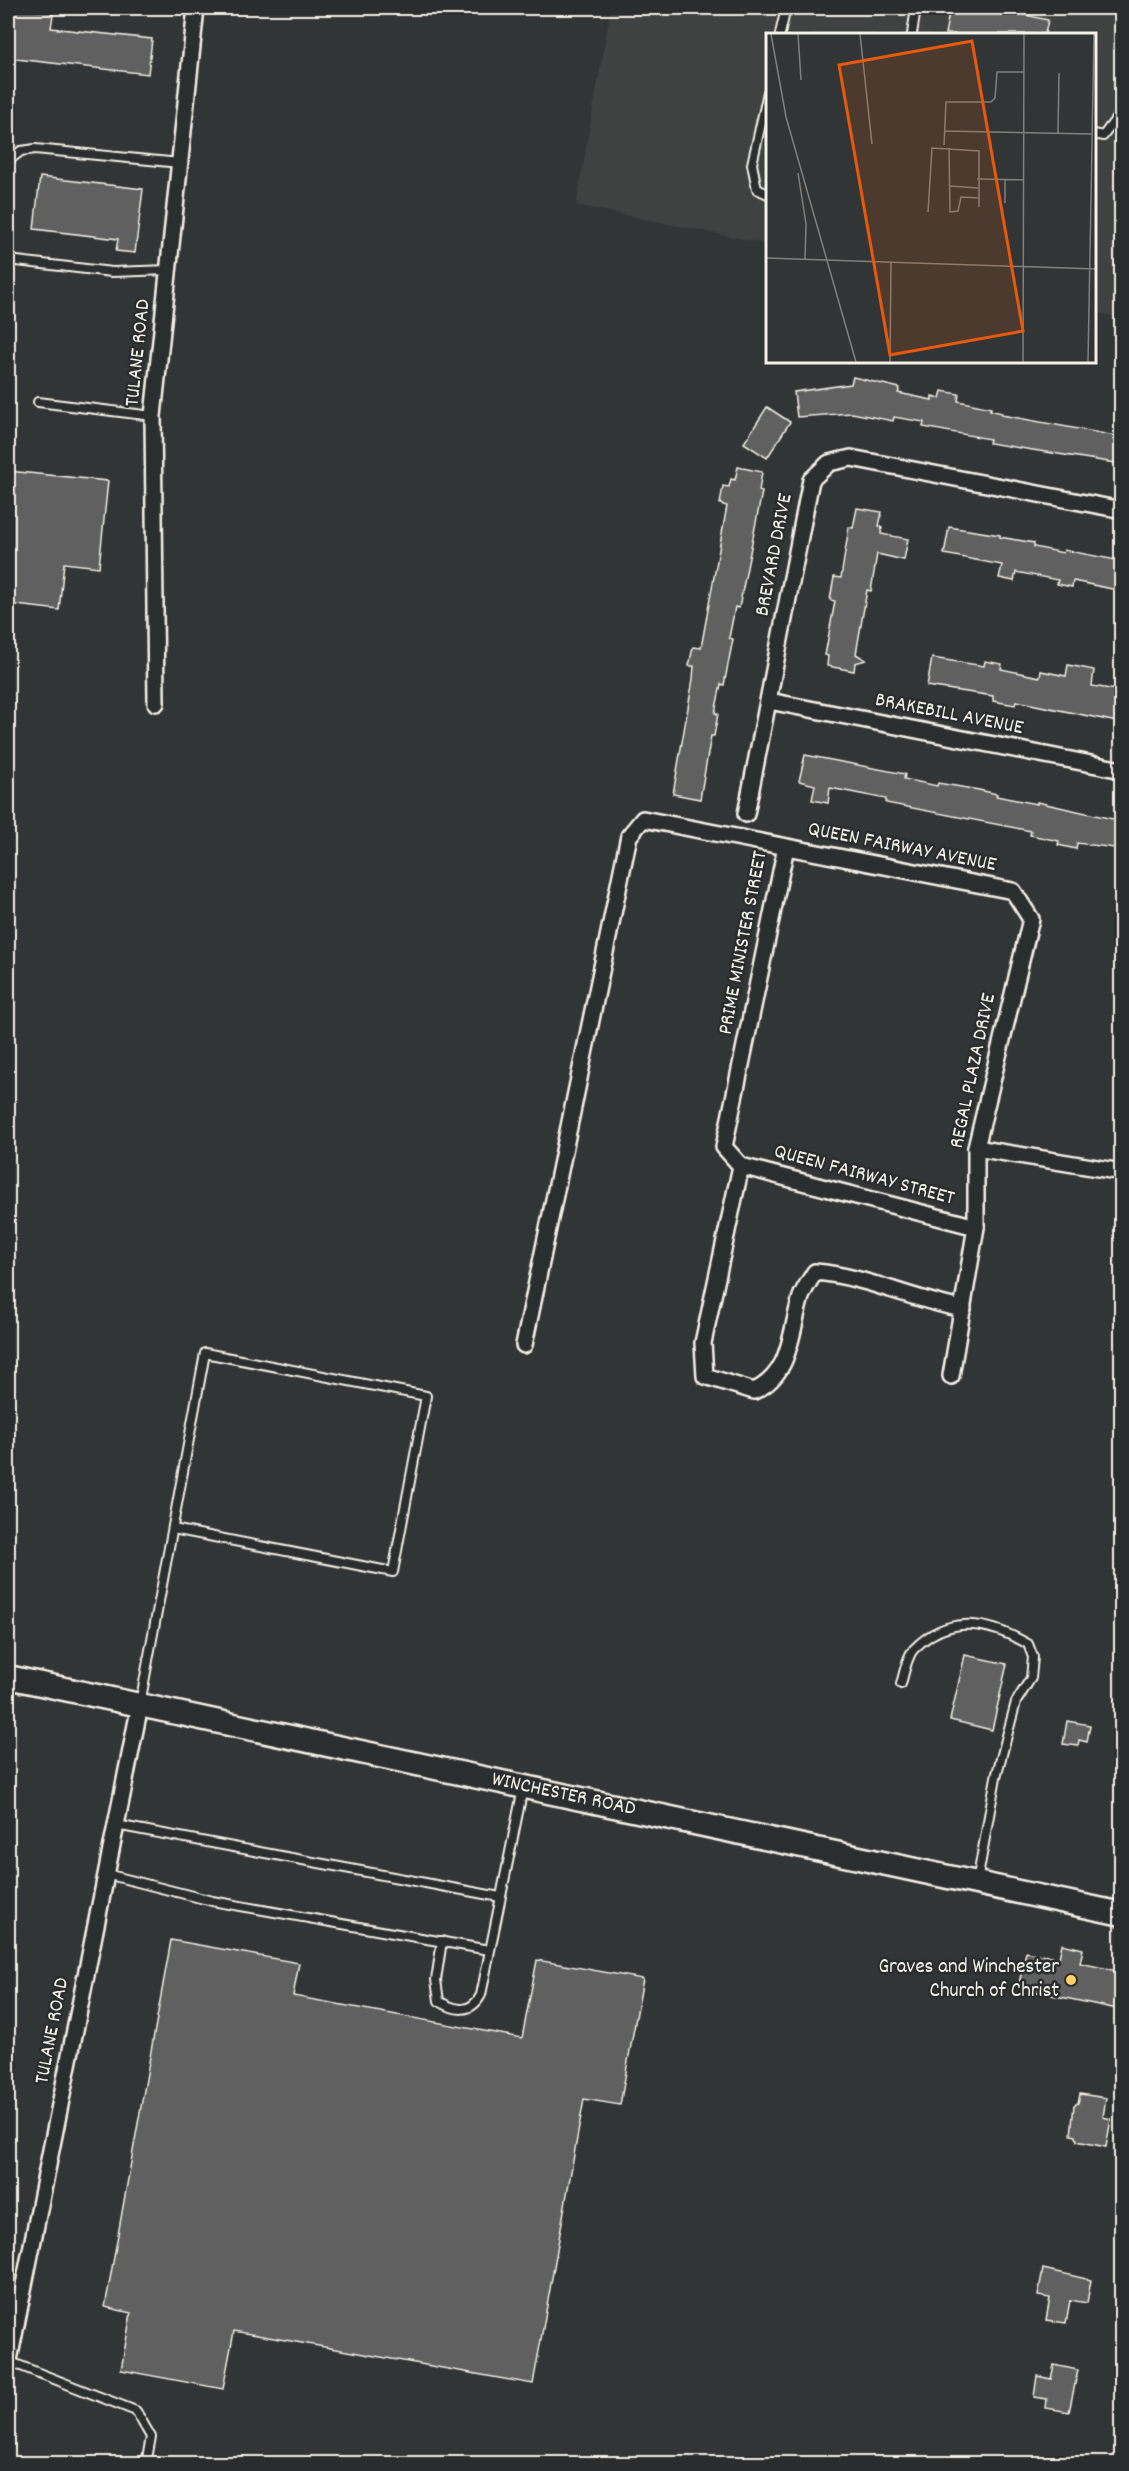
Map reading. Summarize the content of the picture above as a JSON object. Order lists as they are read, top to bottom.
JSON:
{
  "streets": {
    "main road": ["WINCHESTER ROAD"],
    "street": [
      "TULANE ROAD",
      "BREVARD DRIVE",
      "BRAKEBILL AVENUE",
      "QUEEN FAIRWAY AVENUE",
      "PRIME MINISTER STREET",
      "REGAL PLAZA DRIVE",
      "QUEEN FAIRWAY STREET"
    ]
  },
  "crossings": [
    ["TULANE ROAD", "WINCHESTER ROAD"],
    ["BREVARD DRIVE", "BRAKEBILL AVENUE"],
    ["QUEEN FAIRWAY AVENUE", "PRIME MINISTER STREET"],
    ["QUEEN FAIRWAY AVENUE", "REGAL PLAZA DRIVE"],
    ["PRIME MINISTER STREET", "QUEEN FAIRWAY STREET"],
    ["REGAL PLAZA DRIVE", "QUEEN FAIRWAY STREET"]
  ],
  "places": ["Graves and Winchester Church of Christ"]
}
